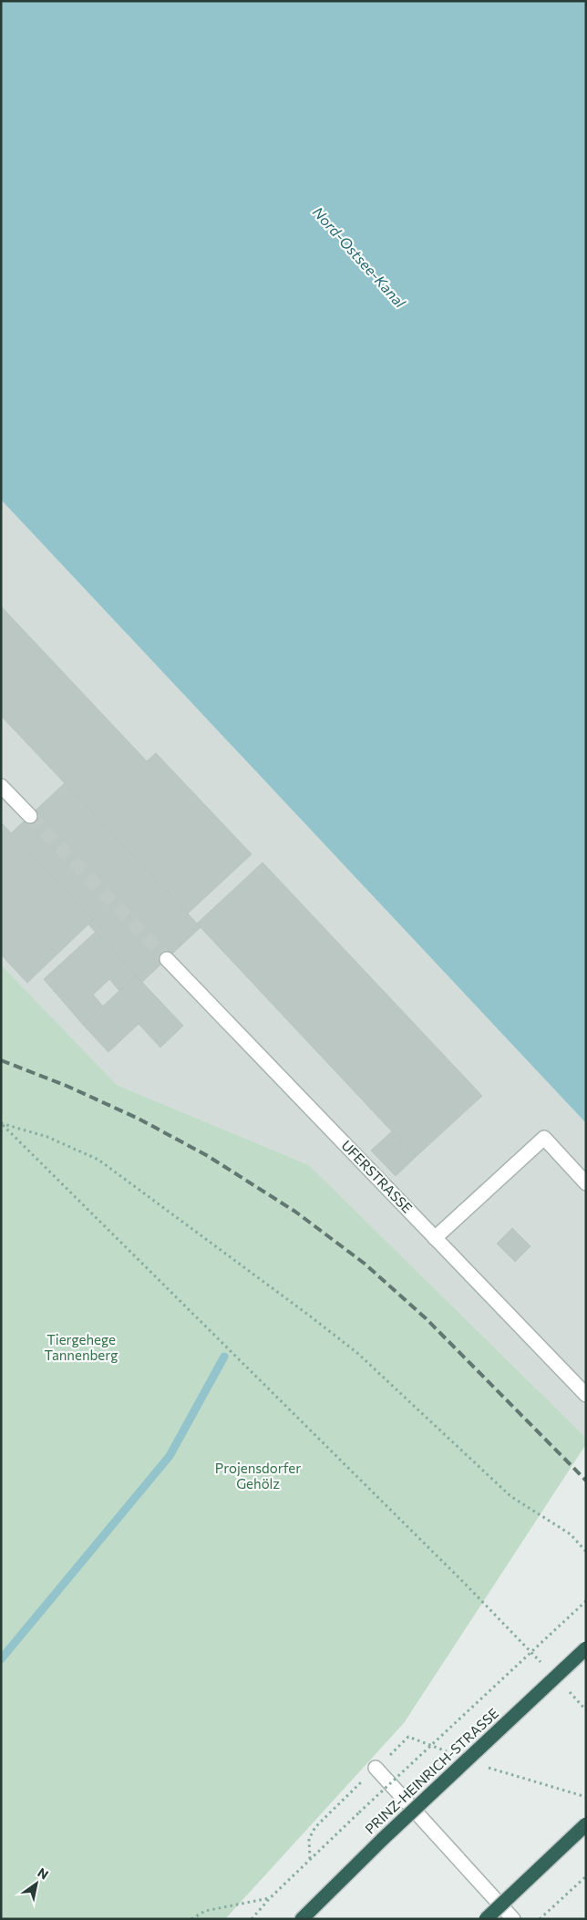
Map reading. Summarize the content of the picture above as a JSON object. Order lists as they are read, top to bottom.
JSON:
{
  "streets": {
    "highway": ["PRINZ-HEINRICH-STRASSE"],
    "street": ["UFERSTRASSE"]
  },
  "water": ["Nord-Ostsee-Kanal"],
  "parks": ["Tiergehege Tannenberg", "Projensdorfer Gehölz"],
  "north": "top right"
}
